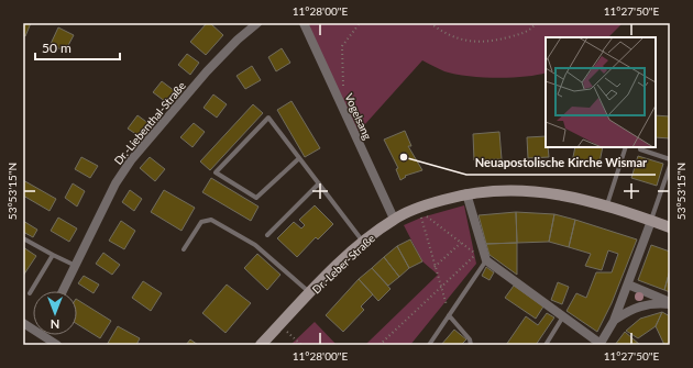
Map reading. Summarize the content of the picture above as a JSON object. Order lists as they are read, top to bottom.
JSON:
{
  "streets": {
    "main road": ["Dr.-Leber-Straße"],
    "street": ["Vogelsang", "Dr.-Liebenthal-Straße"]
  },
  "crossings": [
    ["Vogelsang", "Dr.-Leber-Straße"]
  ],
  "places": ["Neuapostolische Kirche Wismar"],
  "scale_bar": "50 m",
  "north": "bottom",
  "coordinates": ["11°28'00\"E", "11°27'50\"E", "53°53'15\"N"]
}
